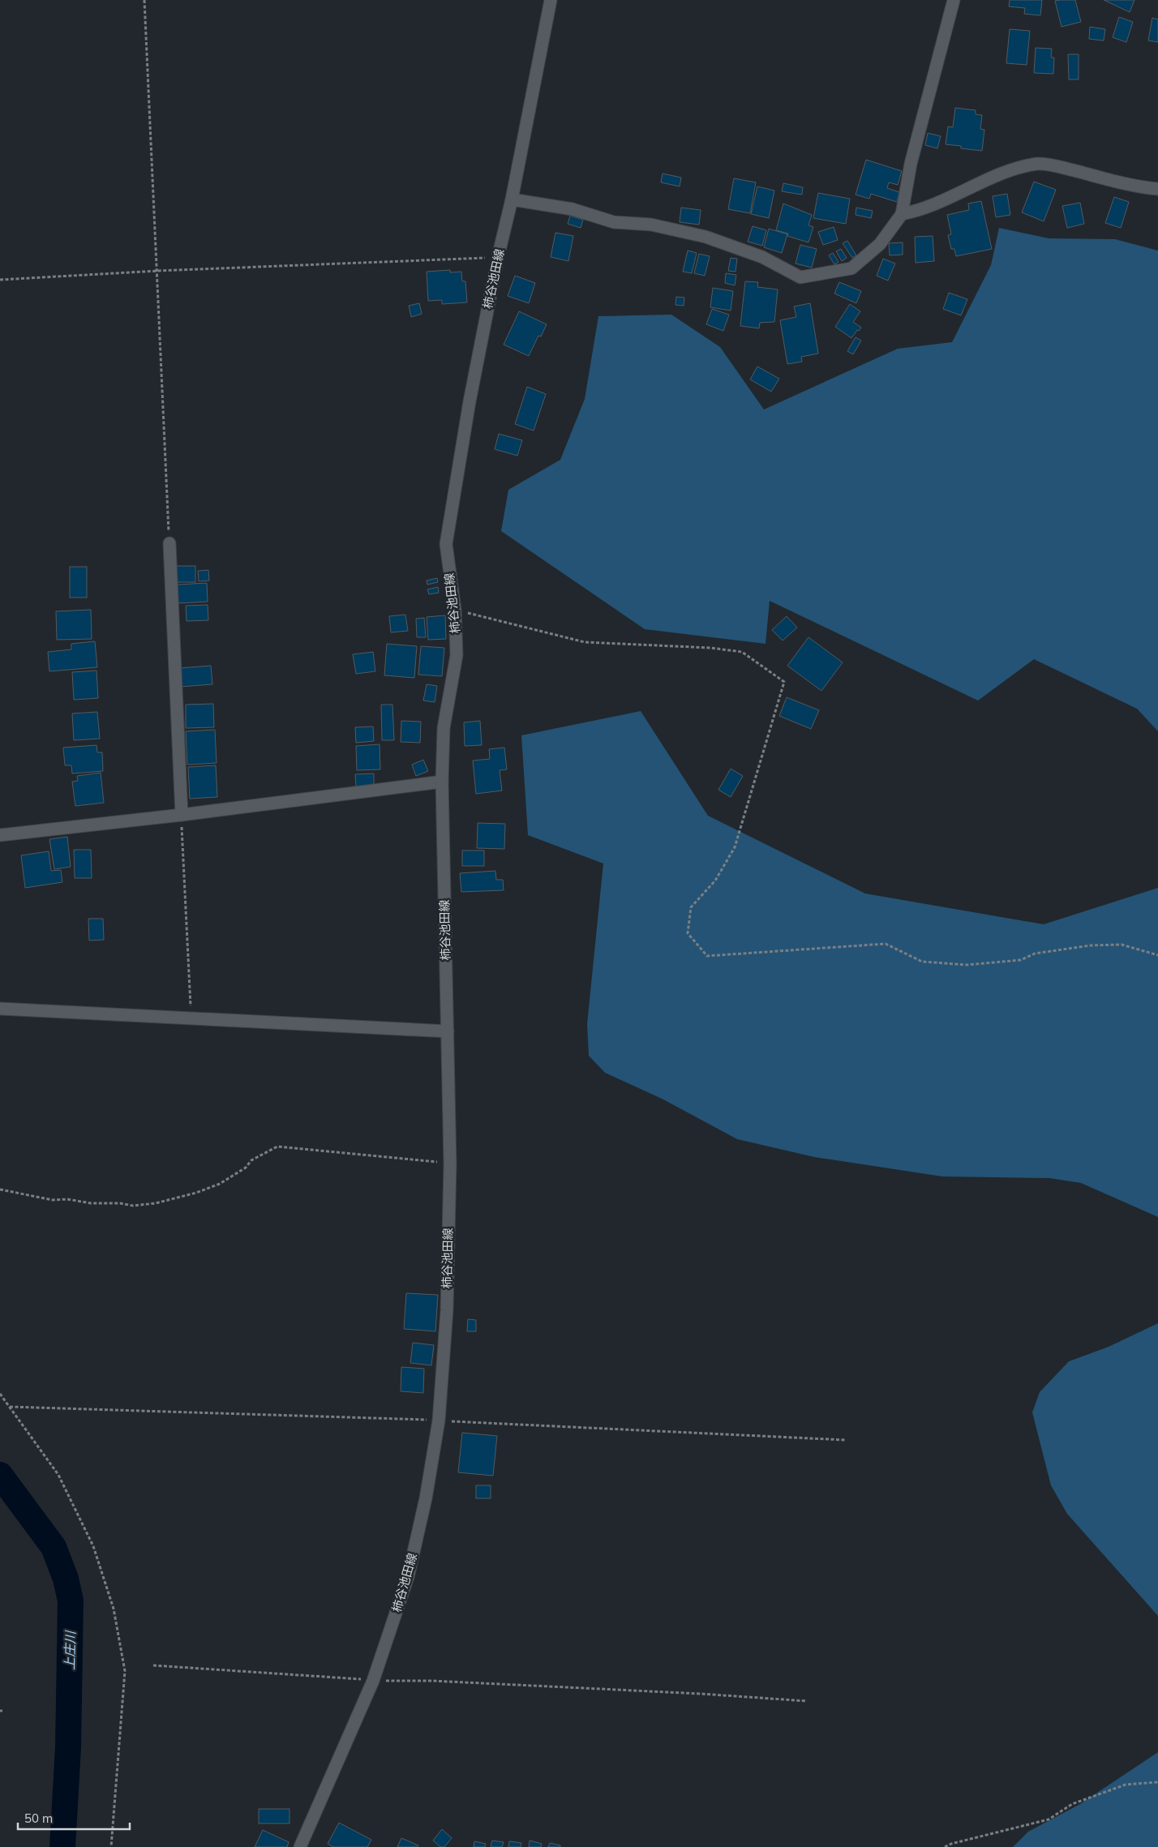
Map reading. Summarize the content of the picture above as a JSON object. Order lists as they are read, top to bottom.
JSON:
{
  "streets": {
    "street": ["柿谷池田線"]
  },
  "water": ["上庄川"],
  "scale_bar": "50 m"
}
